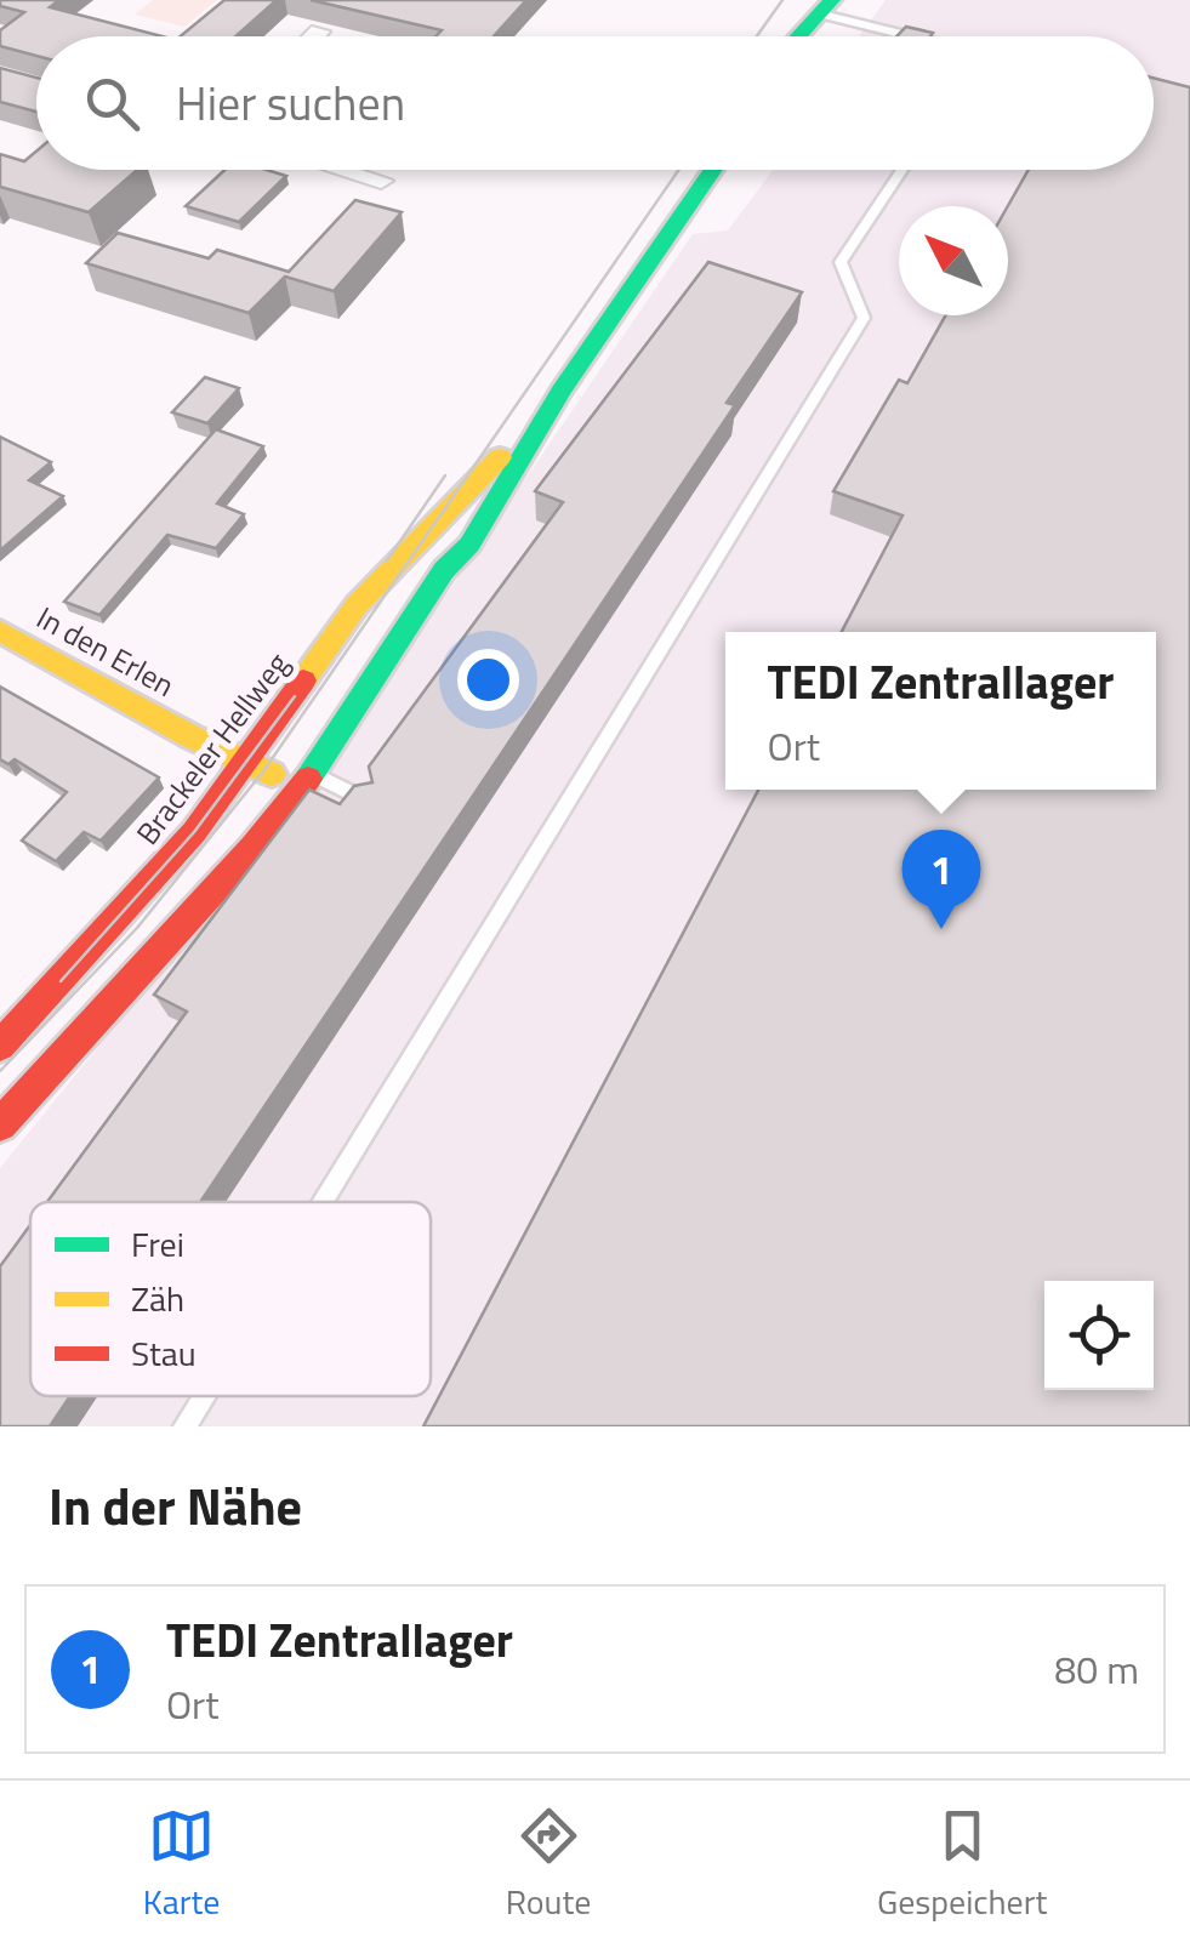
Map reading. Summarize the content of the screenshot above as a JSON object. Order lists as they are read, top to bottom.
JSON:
{
  "streets": {
    "main road": ["In den Erlen", "Brackeler Hellweg"]
  },
  "crossings": [
    ["In den Erlen", "Brackeler Hellweg"]
  ],
  "legend": ["Frei", "Zäh", "Stau"],
  "north": "top left",
  "page": {
    "search": "Hier suchen",
    "popup": ["TEDI Zentrallager", "Ort"],
    "pins": "1",
    "heading": "In der Nähe",
    "list": [
      {
        "mark": "1",
        "name": "TEDI Zentrallager",
        "note": "Ort",
        "value": "80 m"
      }
    ],
    "nav": ["Karte", "Route", "Gespeichert"]
  }
}
